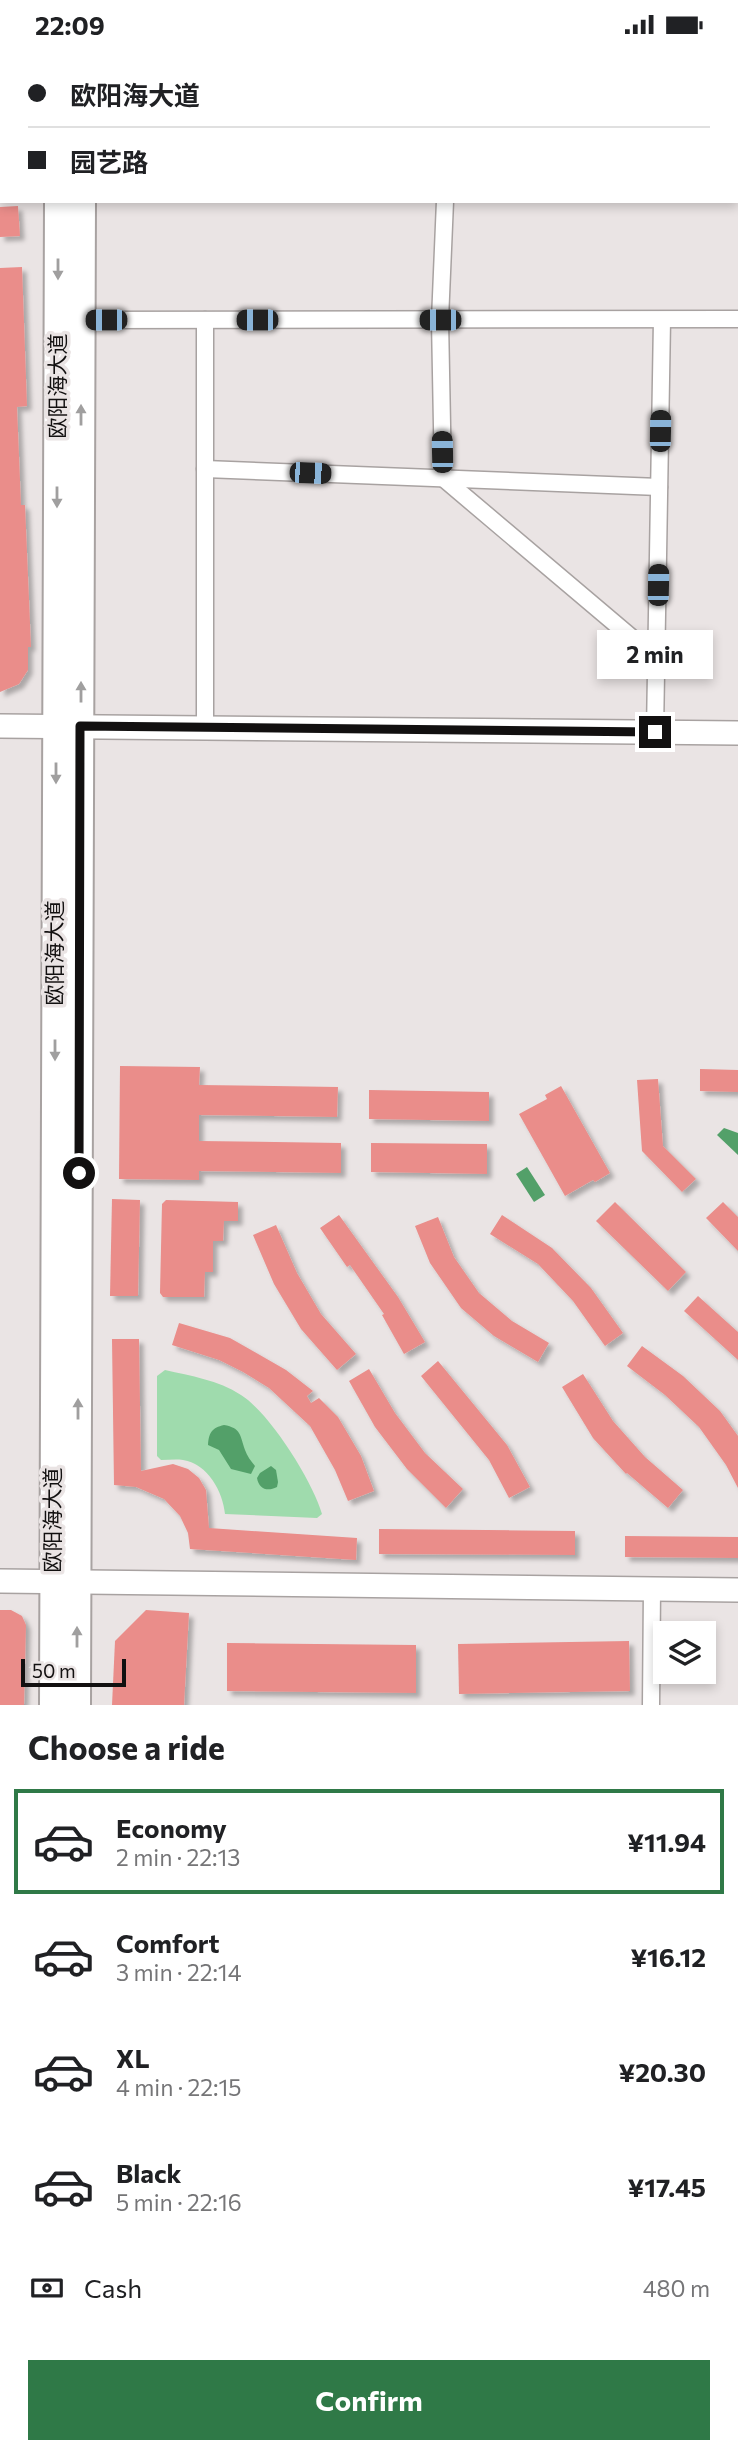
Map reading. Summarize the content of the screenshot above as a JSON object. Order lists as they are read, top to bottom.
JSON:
{
  "streets": {
    "main road": ["欧阳海大道"]
  },
  "scale_bar": "50 m",
  "page": {
    "status": "22:09",
    "banner": ["欧阳海大道", "园艺路"],
    "bubble": "2 min",
    "scale": "50 m",
    "heading": "Choose a ride",
    "list": [
      {
        "name": "Economy",
        "note": "2 min · 22:13",
        "value": "¥11.94"
      },
      {
        "name": "Comfort",
        "note": "3 min · 22:14",
        "value": "¥16.12"
      },
      {
        "name": "XL",
        "note": "4 min · 22:15",
        "value": "¥20.30"
      },
      {
        "name": "Black",
        "note": "5 min · 22:16",
        "value": "¥17.45"
      }
    ],
    "pay": ["Cash", "480 m"],
    "buttons": "Confirm"
  }
}
